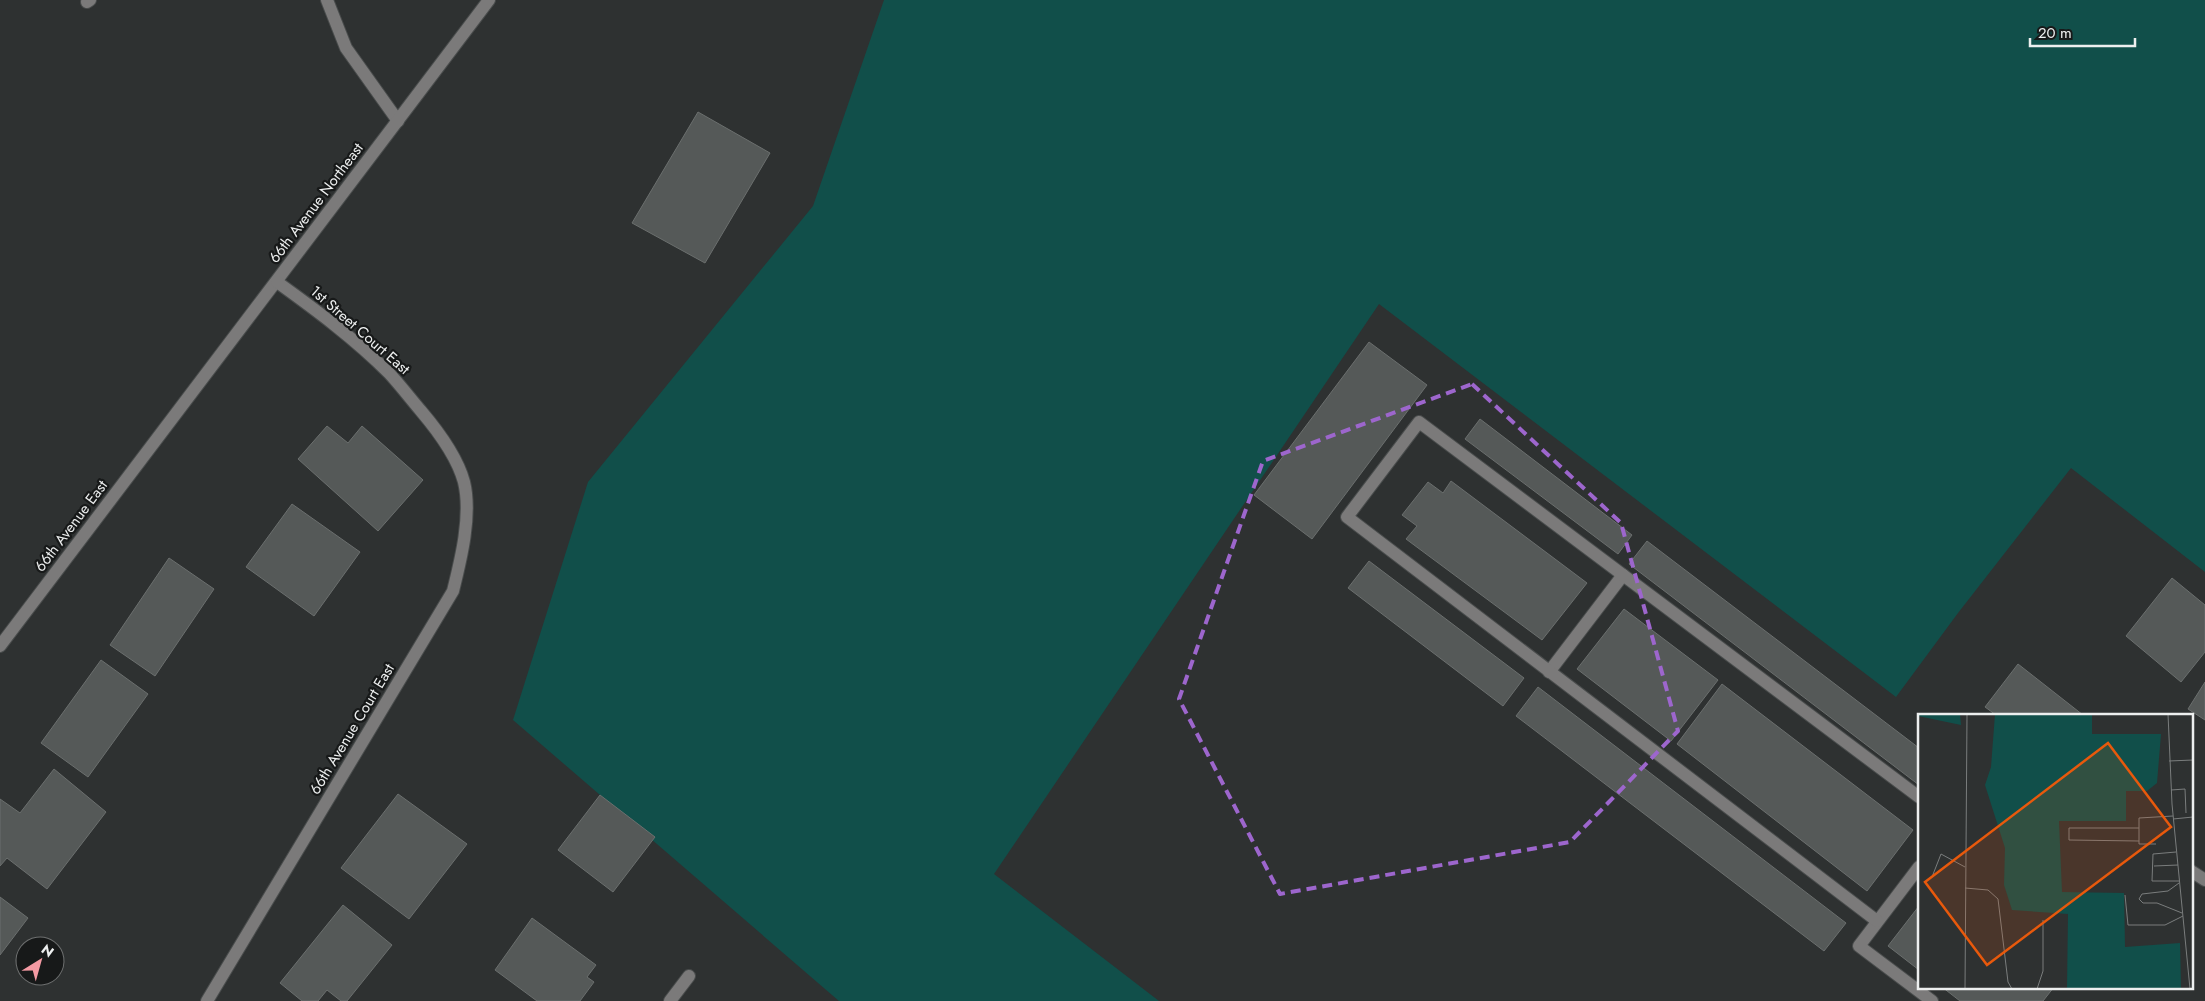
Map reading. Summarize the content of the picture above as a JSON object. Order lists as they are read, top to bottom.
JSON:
{
  "streets": {
    "street": [
      "66th Avenue Northeast",
      "1st Street Court East",
      "66th Avenue East",
      "66th Avenue Court East"
    ]
  },
  "crossings": [
    ["66th Avenue Northeast", "1st Street Court East"],
    ["66th Avenue Northeast", "66th Avenue East"],
    ["1st Street Court East", "66th Avenue Court East"]
  ],
  "scale_bar": "20 m",
  "north": "top right"
}
